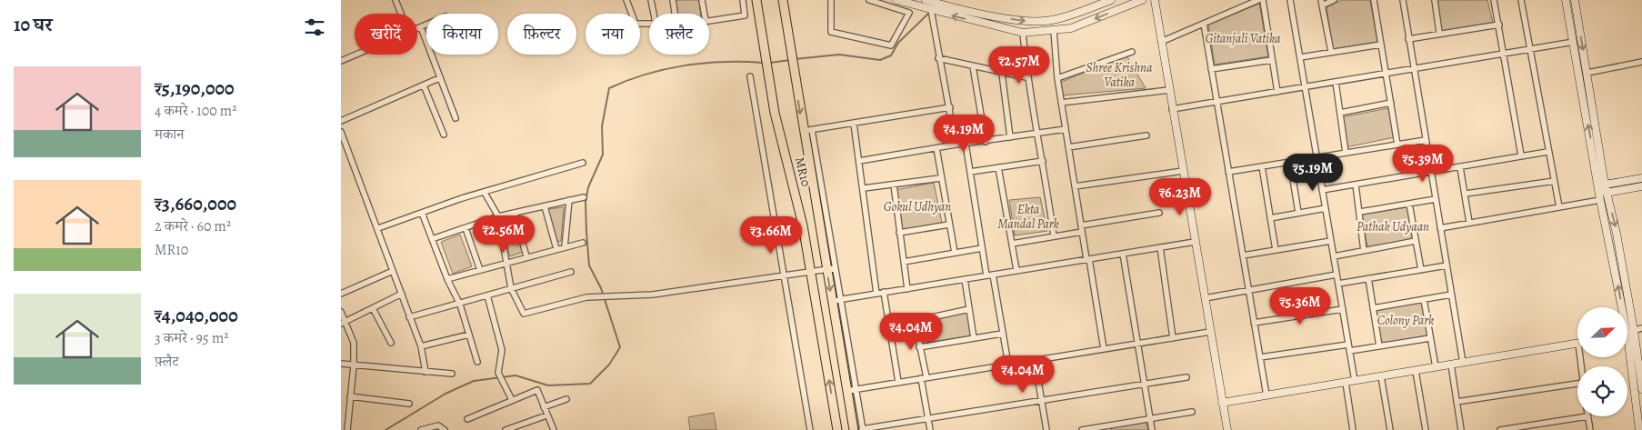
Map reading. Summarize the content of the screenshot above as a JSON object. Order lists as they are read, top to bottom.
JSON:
{
  "streets": {
    "main road": ["MR10"]
  },
  "parks": [
    "Gitanjali Vatika",
    "Shree Krishna Vatika",
    "Gokul Udhyan",
    "Ekta Mandal Park",
    "Pathak Udyaan",
    "Colony Park"
  ],
  "north": "top right",
  "page": {
    "heading": "10 घर",
    "chip": [
      "खरीदें",
      "किराया",
      "फ़िल्टर",
      "नया",
      "फ़्लैट"
    ],
    "price": [
      "₹2.57M",
      "₹4.19M",
      "₹5.39M",
      "₹5.19M",
      "₹6.23M",
      "₹2.56M",
      "₹3.66M",
      "₹5.36M",
      "₹4.04M",
      "₹4.04M"
    ],
    "list": [
      {
        "name": "₹5,190,000",
        "note": "4 कमरे · 100 m² · मकान"
      },
      {
        "name": "₹3,660,000",
        "note": "2 कमरे · 60 m² · MR10"
      },
      {
        "name": "₹4,040,000",
        "note": "3 कमरे · 95 m² · फ़्लैट"
      }
    ]
  }
}
